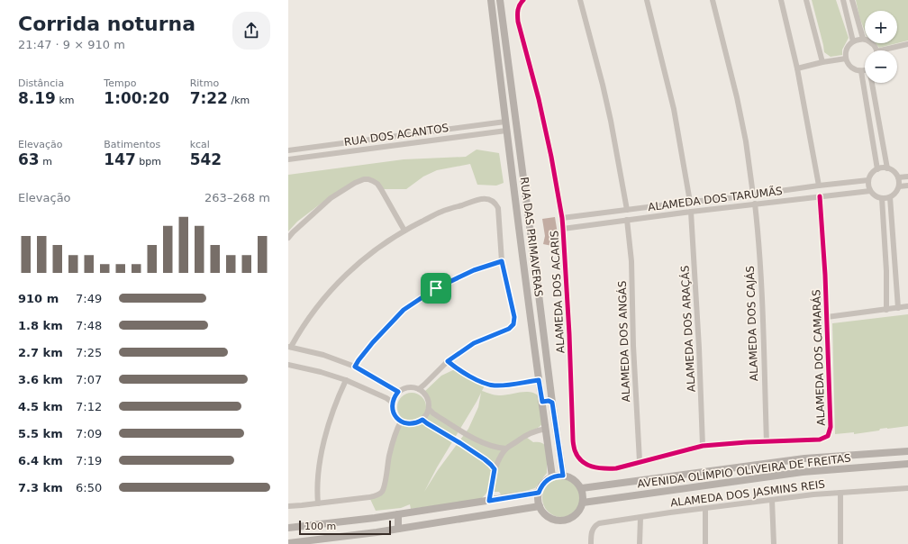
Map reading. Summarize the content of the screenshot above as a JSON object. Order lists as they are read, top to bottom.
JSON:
{
  "streets": {
    "main road": ["RUA DAS PRIMAVERAS", "AVENIDA OLÍMPIO OLIVEIRA DE FREITAS"],
    "street": [
      "RUA DOS ACANTOS",
      "ALAMEDA DOS TARUMÃS",
      "ALAMEDA DOS ACARIS",
      "ALAMEDA DOS CAJÁS",
      "ALAMEDA DOS ARAÇÁS",
      "ALAMEDA DOS ANGÁS",
      "ALAMEDA DOS CAMARÁS",
      "ALAMEDA DOS JASMINS REIS"
    ]
  },
  "crossings": [
    ["RUA DOS ACANTOS", "RUA DAS PRIMAVERAS"],
    ["ALAMEDA DOS TARUMÃS", "ALAMEDA DOS ACARIS"],
    ["ALAMEDA DOS TARUMÃS", "ALAMEDA DOS CAJÁS"],
    ["ALAMEDA DOS TARUMÃS", "ALAMEDA DOS ARAÇÁS"],
    ["ALAMEDA DOS TARUMÃS", "ALAMEDA DOS ANGÁS"],
    ["ALAMEDA DOS TARUMÃS", "ALAMEDA DOS CAMARÁS"],
    ["RUA DAS PRIMAVERAS", "AVENIDA OLÍMPIO OLIVEIRA DE FREITAS"],
    ["ALAMEDA DOS ACARIS", "ALAMEDA DOS ARAÇÁS"],
    ["ALAMEDA DOS ACARIS", "ALAMEDA DOS ANGÁS"],
    ["ALAMEDA DOS ACARIS", "ALAMEDA DOS CAMARÁS"],
    ["ALAMEDA DOS CAJÁS", "ALAMEDA DOS CAMARÁS"],
    ["ALAMEDA DOS ARAÇÁS", "ALAMEDA DOS CAMARÁS"]
  ],
  "scale_bar": "100 m",
  "page": {
    "heading": ["Corrida noturna", "21:47 · 9 × 910 m"],
    "map_buttons": ["+", "−"],
    "stats": [
      ["Distância", "8.19 km"],
      ["Tempo", "1:00:20"],
      ["Ritmo", "7:22 /km"],
      ["Elevação", "63 m"],
      ["Batimentos", "147 bpm"],
      ["kcal", "542"]
    ],
    "chart": ["Elevação", "263–268 m"],
    "list": [
      {
        "name": "910 m",
        "note": "7:49"
      },
      {
        "name": "1.8 km",
        "note": "7:48"
      },
      {
        "name": "2.7 km",
        "note": "7:25"
      },
      {
        "name": "3.6 km",
        "note": "7:07"
      },
      {
        "name": "4.5 km",
        "note": "7:12"
      },
      {
        "name": "5.5 km",
        "note": "7:09"
      },
      {
        "name": "6.4 km",
        "note": "7:19"
      },
      {
        "name": "7.3 km",
        "note": "6:50"
      }
    ],
    "scale": "100 m"
  }
}
